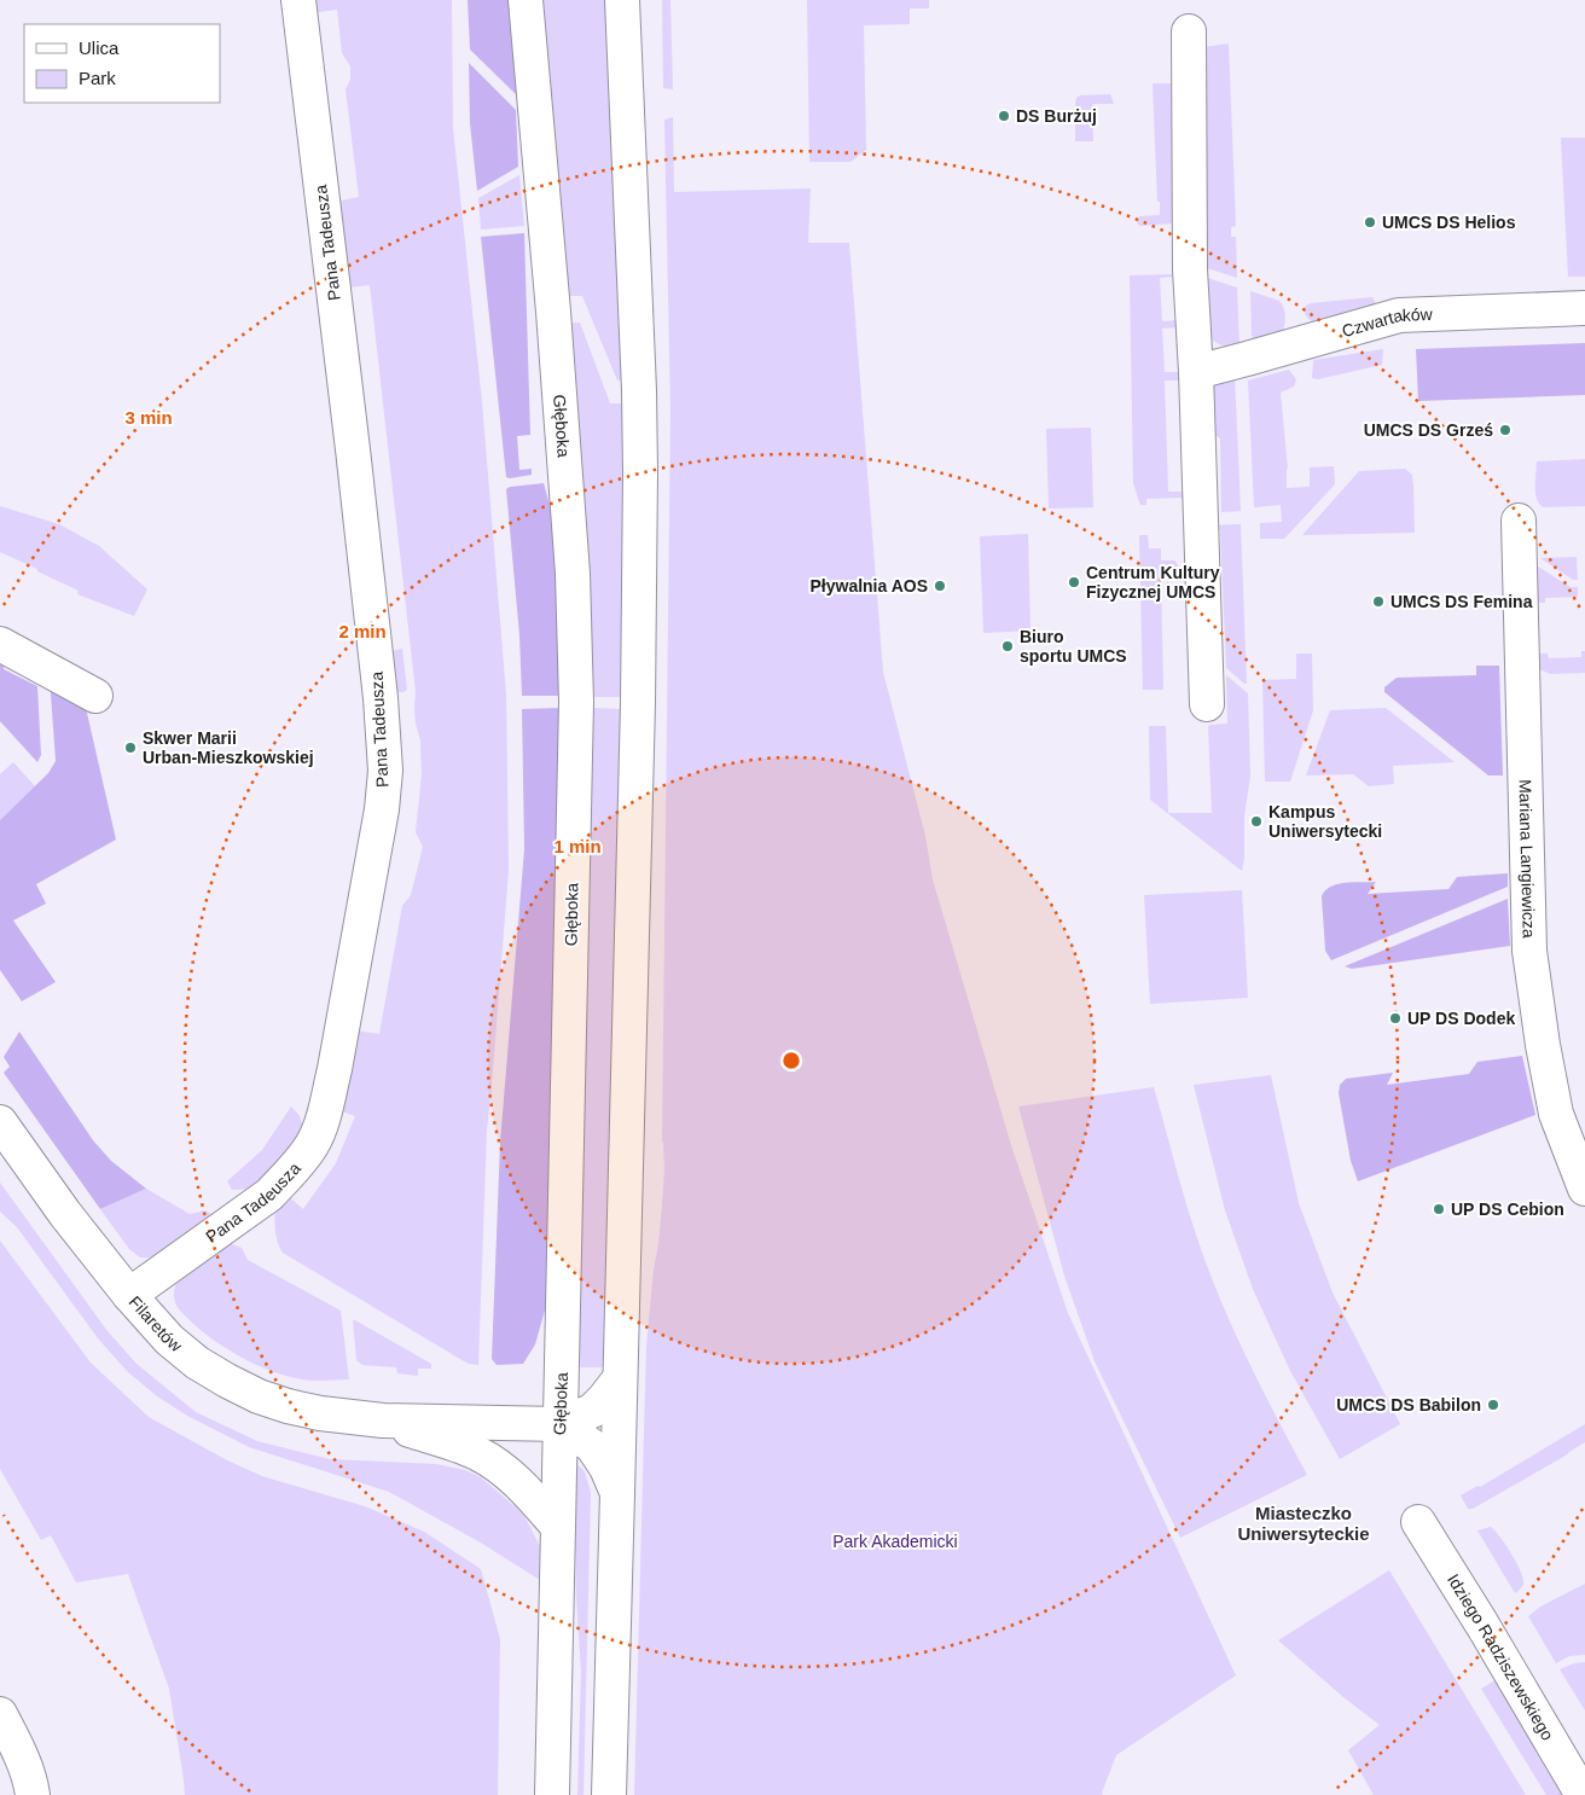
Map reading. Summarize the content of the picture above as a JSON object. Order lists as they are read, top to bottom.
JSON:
{
  "streets": {
    "street": [
      "Pana Tadeusza",
      "Czwartaków",
      "Głęboka",
      "Mariana Langiewicza",
      "Filaretów",
      "Idziego Radziszewskiego"
    ]
  },
  "crossings": [
    ["Pana Tadeusza", "Filaretów"],
    ["Głęboka", "Filaretów"]
  ],
  "districts": ["Miasteczko Uniwersyteckie"],
  "parks": ["Park Akademicki"],
  "places": [
    "DS Burżuj",
    "UMCS DS Helios",
    "UMCS DS Grześ",
    "Centrum Kultury Fizycznej UMCS",
    "Pływalnia AOS",
    "UMCS DS Femina",
    "Biuro sportu UMCS",
    "Skwer Marii Urban-Mieszkowskiej",
    "Kampus Uniwersytecki",
    "UP DS Dodek",
    "UP DS Cebion",
    "UMCS DS Babilon"
  ],
  "legend": ["Ulica", "Park"],
  "rings": ["3 min", "2 min", "1 min"]
}
